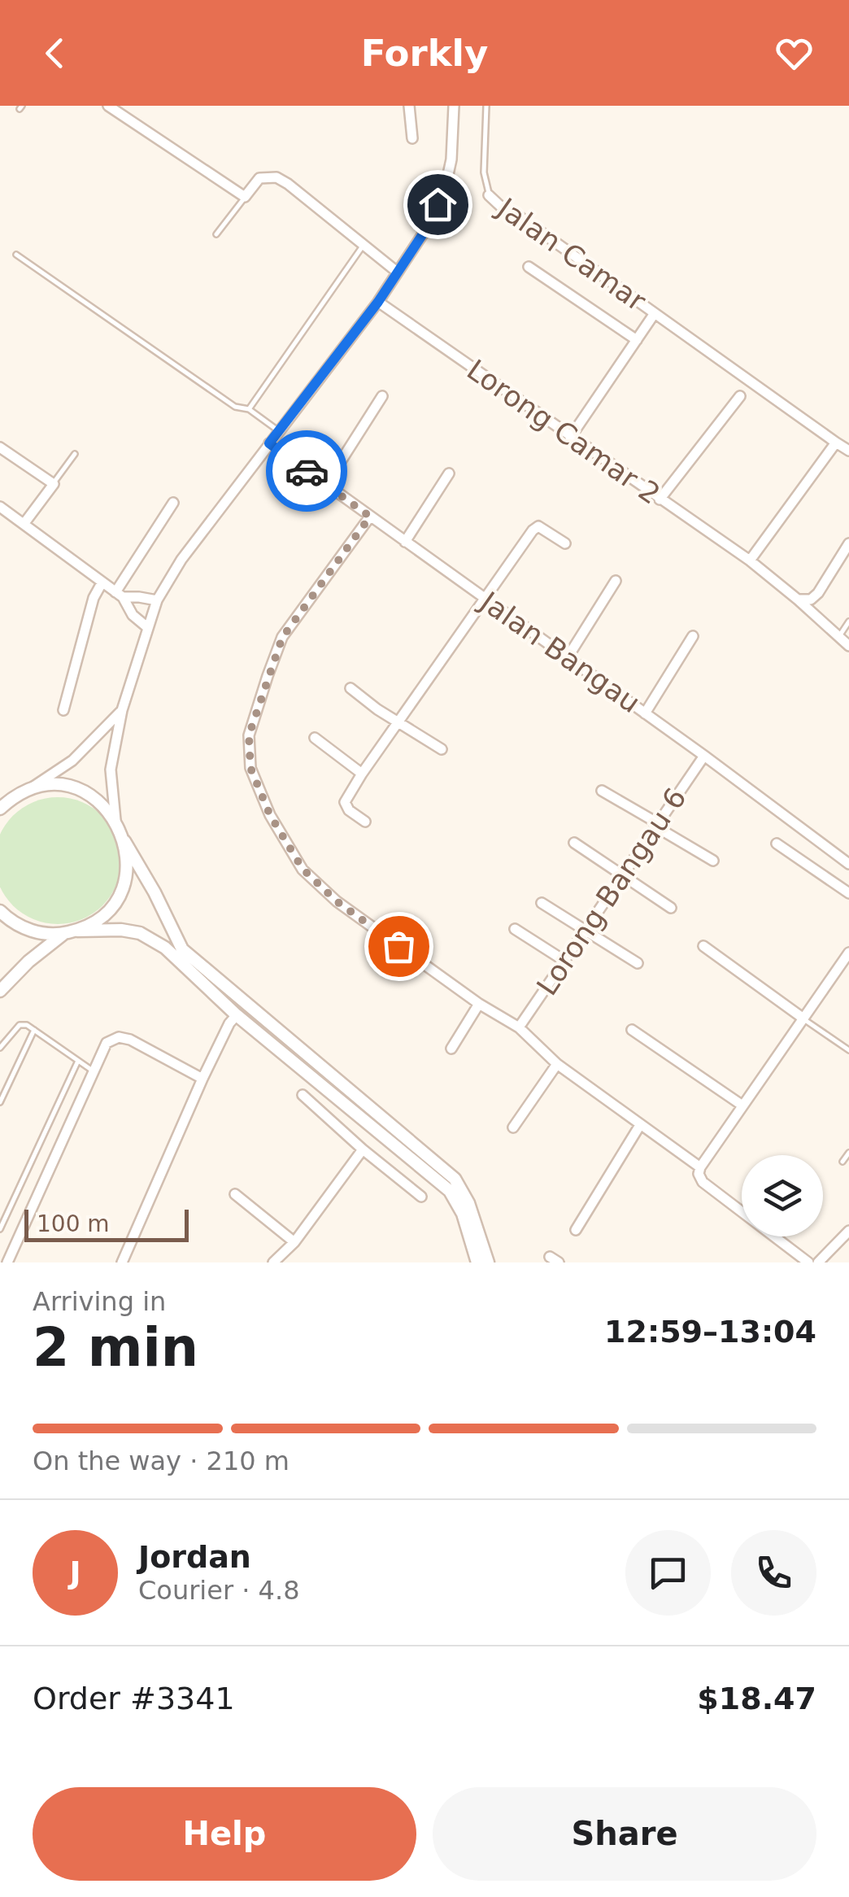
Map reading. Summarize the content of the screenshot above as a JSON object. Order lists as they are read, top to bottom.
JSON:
{
  "streets": {
    "street": [
      "Jalan Camar",
      "Lorong Camar 2",
      "Jalan Bangau",
      "Lorong Bangau 6"
    ]
  },
  "crossings": [
    ["Jalan Bangau", "Lorong Bangau 6"]
  ],
  "scale_bar": "100 m",
  "page": {
    "header": "Forkly",
    "scale": "100 m",
    "heading": ["2 min", "Arriving in", "12:59–13:04"],
    "panel": [
      "Jordan",
      "Courier · 4.8",
      "Order #3341",
      "$18.47"
    ],
    "bar": "On the way · 210 m",
    "round": "J",
    "buttons": ["Help", "Share"]
  }
}
